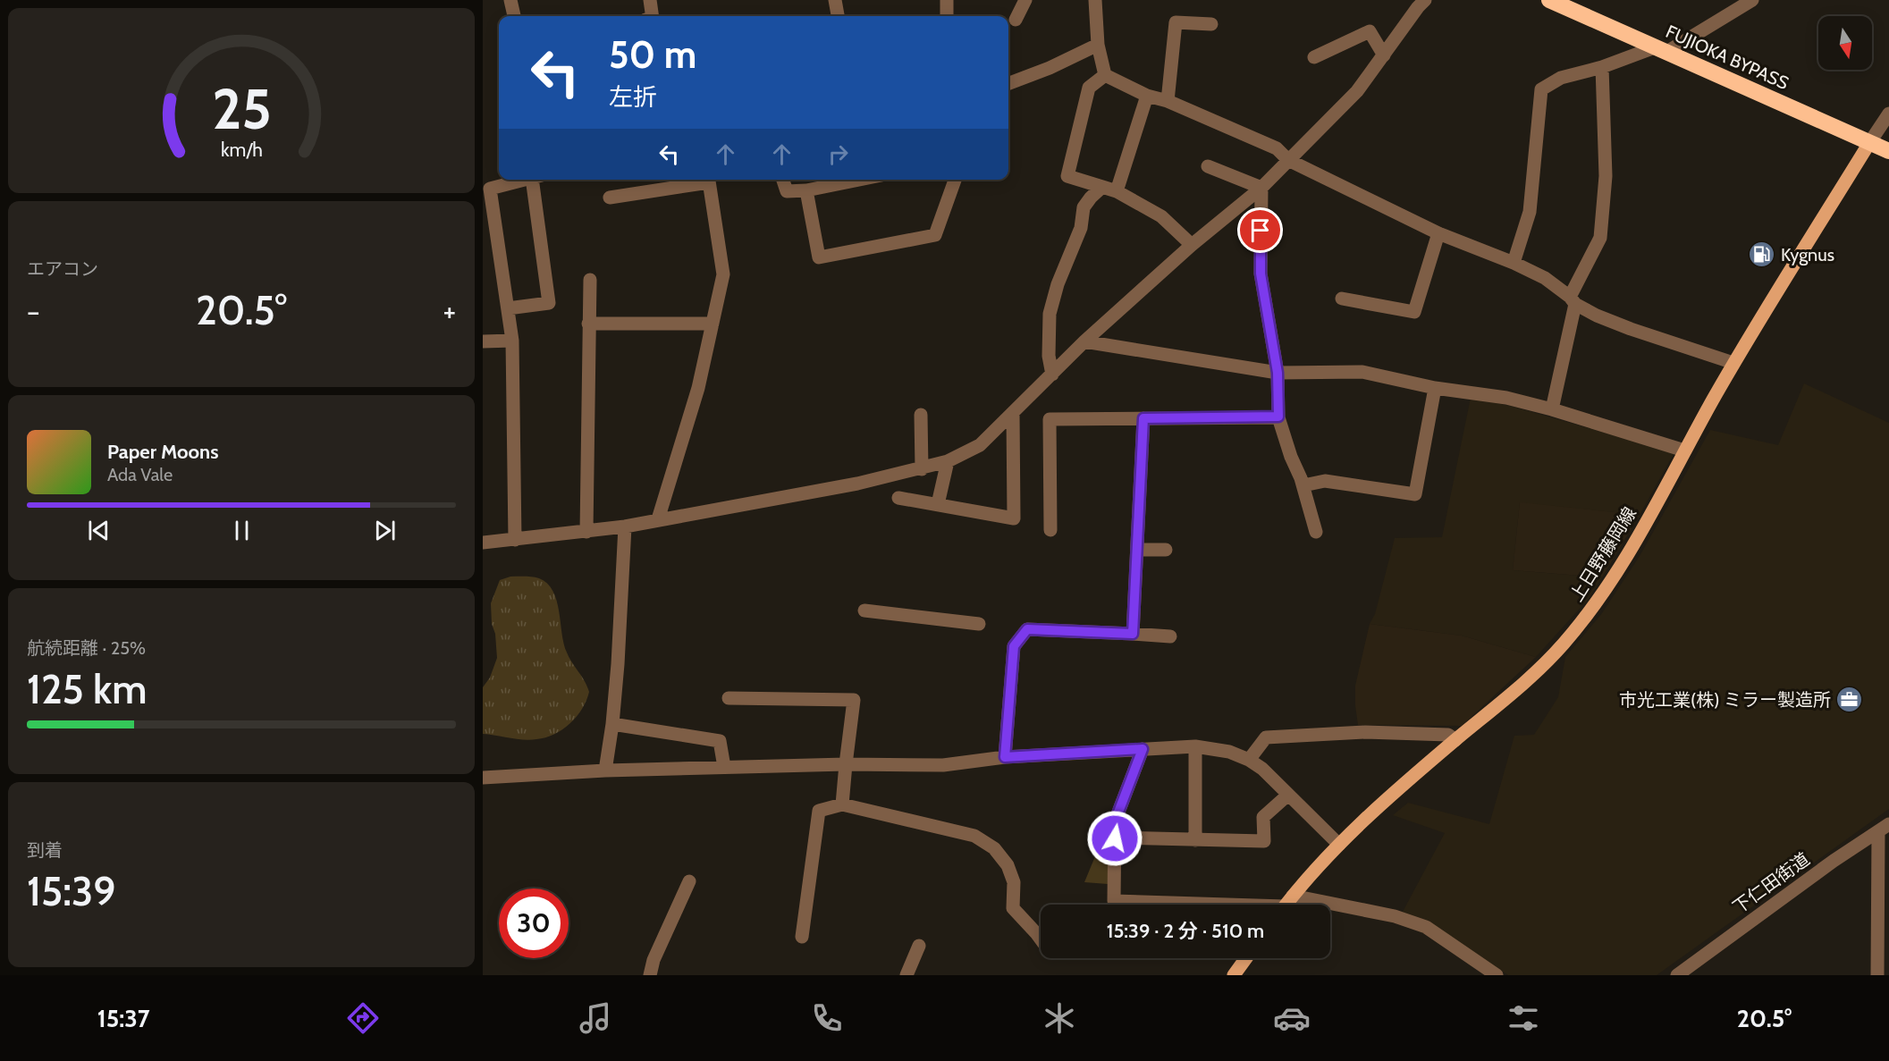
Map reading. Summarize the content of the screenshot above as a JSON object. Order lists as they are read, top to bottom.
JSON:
{
  "streets": {
    "highway": ["FUJIOKA BYPASS"],
    "main road": ["上日野藤岡線"],
    "street": ["下仁田街道"]
  },
  "crossings": [
    ["FUJIOKA BYPASS", "上日野藤岡線"]
  ],
  "places": {
    "fuel station": ["Kygnus"],
    "office": ["市光工業(株) ミラー製造所"]
  },
  "north": "bottom",
  "page": {
    "turn": ["50 m", "左折"],
    "tile": [
      "エアコン",
      ["航続距離 · 25%", "125 km"],
      ["到着", "15:39"]
    ],
    "heat": ["−", "20.5°", "+"],
    "song": ["Paper Moons", "Ada Vale"],
    "limit": "30",
    "trip": "15:39 · 2 分 · 510 m",
    "tabs": ["15:37", "20.5°"],
    "gauge": ["25", "km/h"]
  }
}
